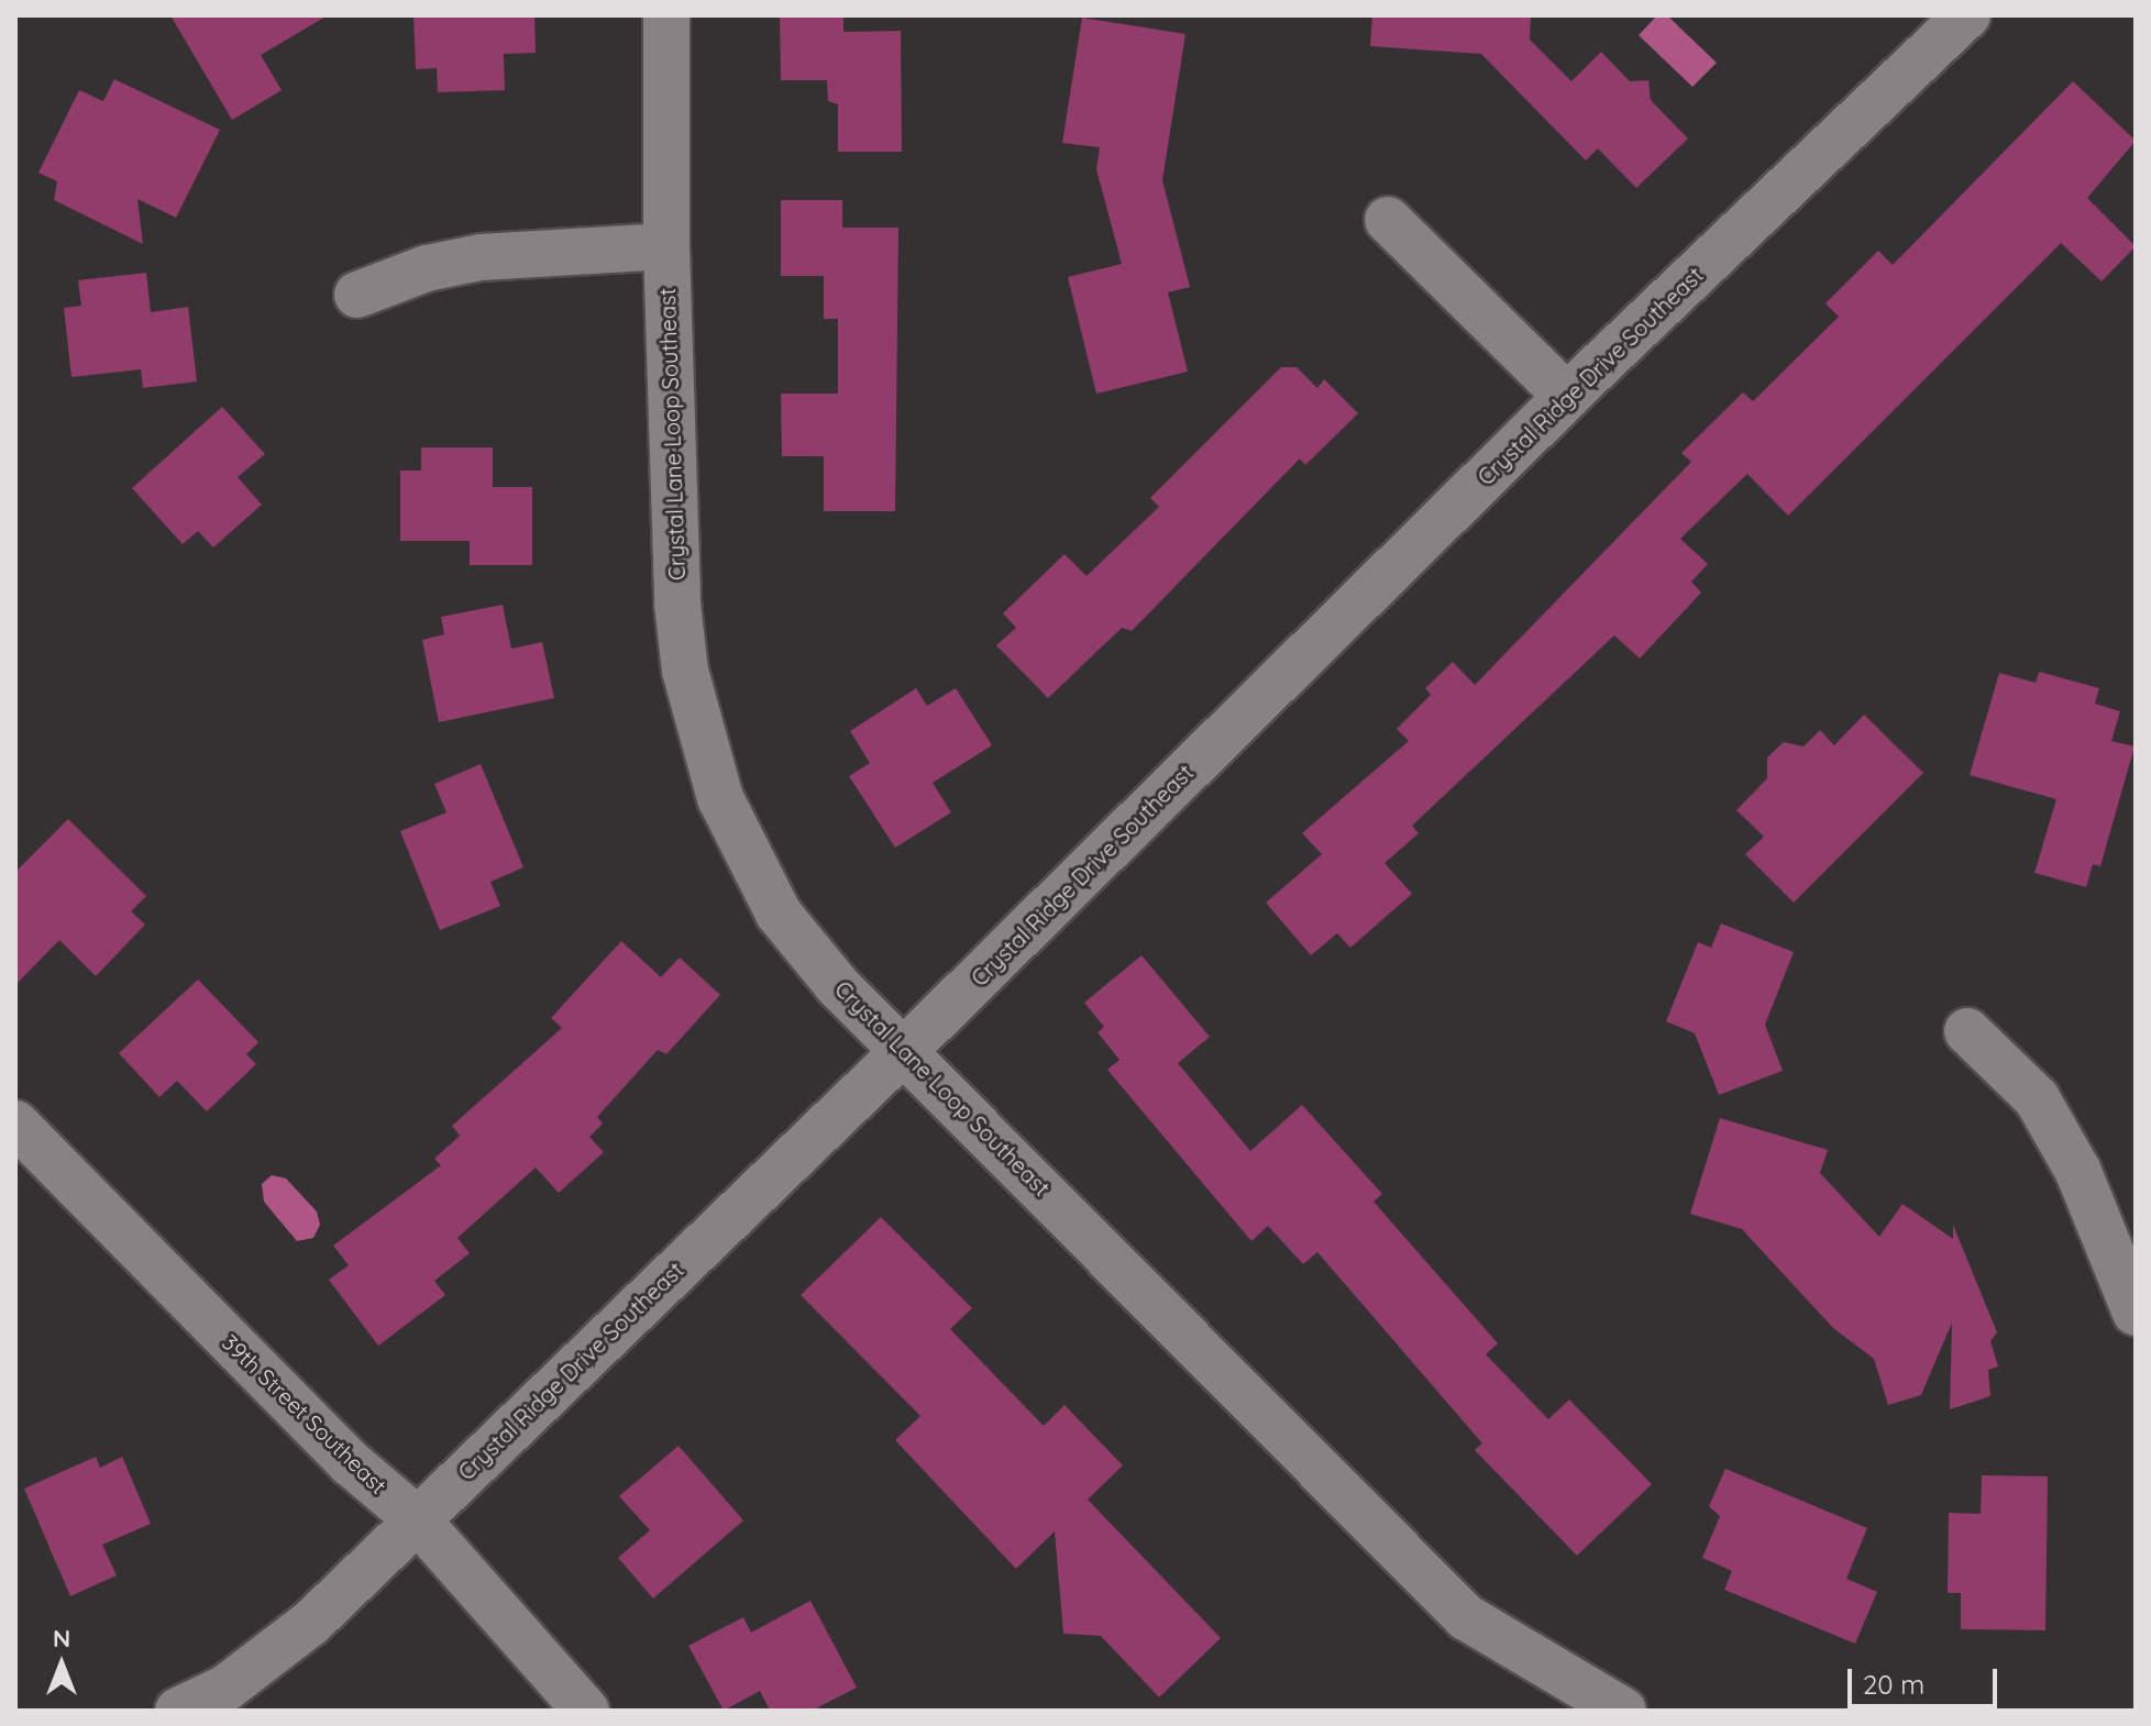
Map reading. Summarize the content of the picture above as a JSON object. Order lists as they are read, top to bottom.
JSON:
{
  "streets": {
    "street": ["Crystal Ridge Drive Southeast", "Crystal Lane Loop Southeast", "39th Street Southeast"]
  },
  "crossings": [
    ["Crystal Ridge Drive Southeast", "Crystal Lane Loop Southeast"],
    ["Crystal Ridge Drive Southeast", "39th Street Southeast"]
  ],
  "scale_bar": "20 m",
  "north": "top"
}
